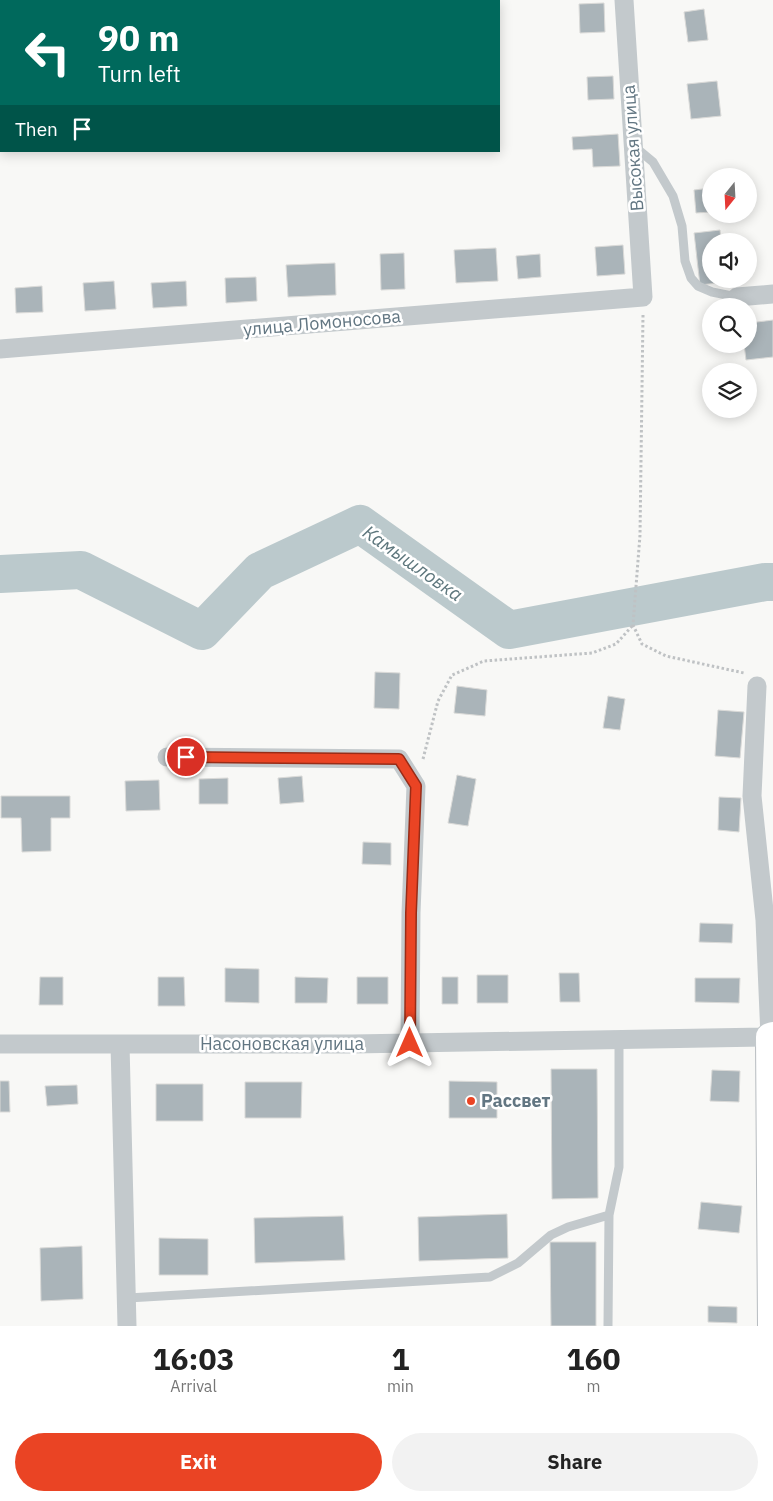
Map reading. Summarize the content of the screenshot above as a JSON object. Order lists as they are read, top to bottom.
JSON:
{
  "streets": {
    "street": ["Высокая улица", "улица Ломоносова", "Насоновская улица"]
  },
  "crossings": [
    ["Высокая улица", "улица Ломоносова"]
  ],
  "water": ["Камышловка"],
  "places": ["Рассвет"],
  "north": "bottom",
  "page": {
    "turn": ["90 m", "Turn left"],
    "then": "Then",
    "eta": [
      "16:03",
      "Arrival",
      "1",
      "min",
      "160",
      "m"
    ],
    "buttons": ["Exit", "Share"]
  }
}
